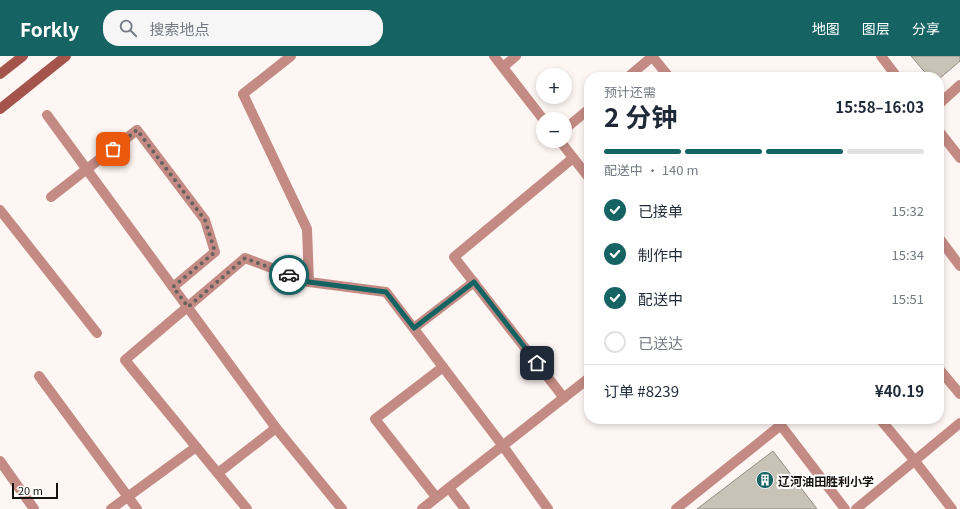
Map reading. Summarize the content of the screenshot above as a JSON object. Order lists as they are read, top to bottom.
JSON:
{
  "places": {
    "building": ["辽河油田胜利小学"]
  },
  "scale_bar": "20 m",
  "page": {
    "header": "Forkly",
    "search": "搜索地点",
    "nav": ["地图", "图层", "分享"],
    "map_buttons": ["+", "−"],
    "heading": ["2 分钟", "预计还需", "15:58–16:03"],
    "panel": ["订单 #8239", "¥40.19"],
    "bar": "配送中 · 140 m",
    "list": [
      ["已接单", "15:32"],
      ["制作中", "15:34"],
      ["配送中", "15:51"],
      "已送达"
    ],
    "scale": "20 m"
  }
}
